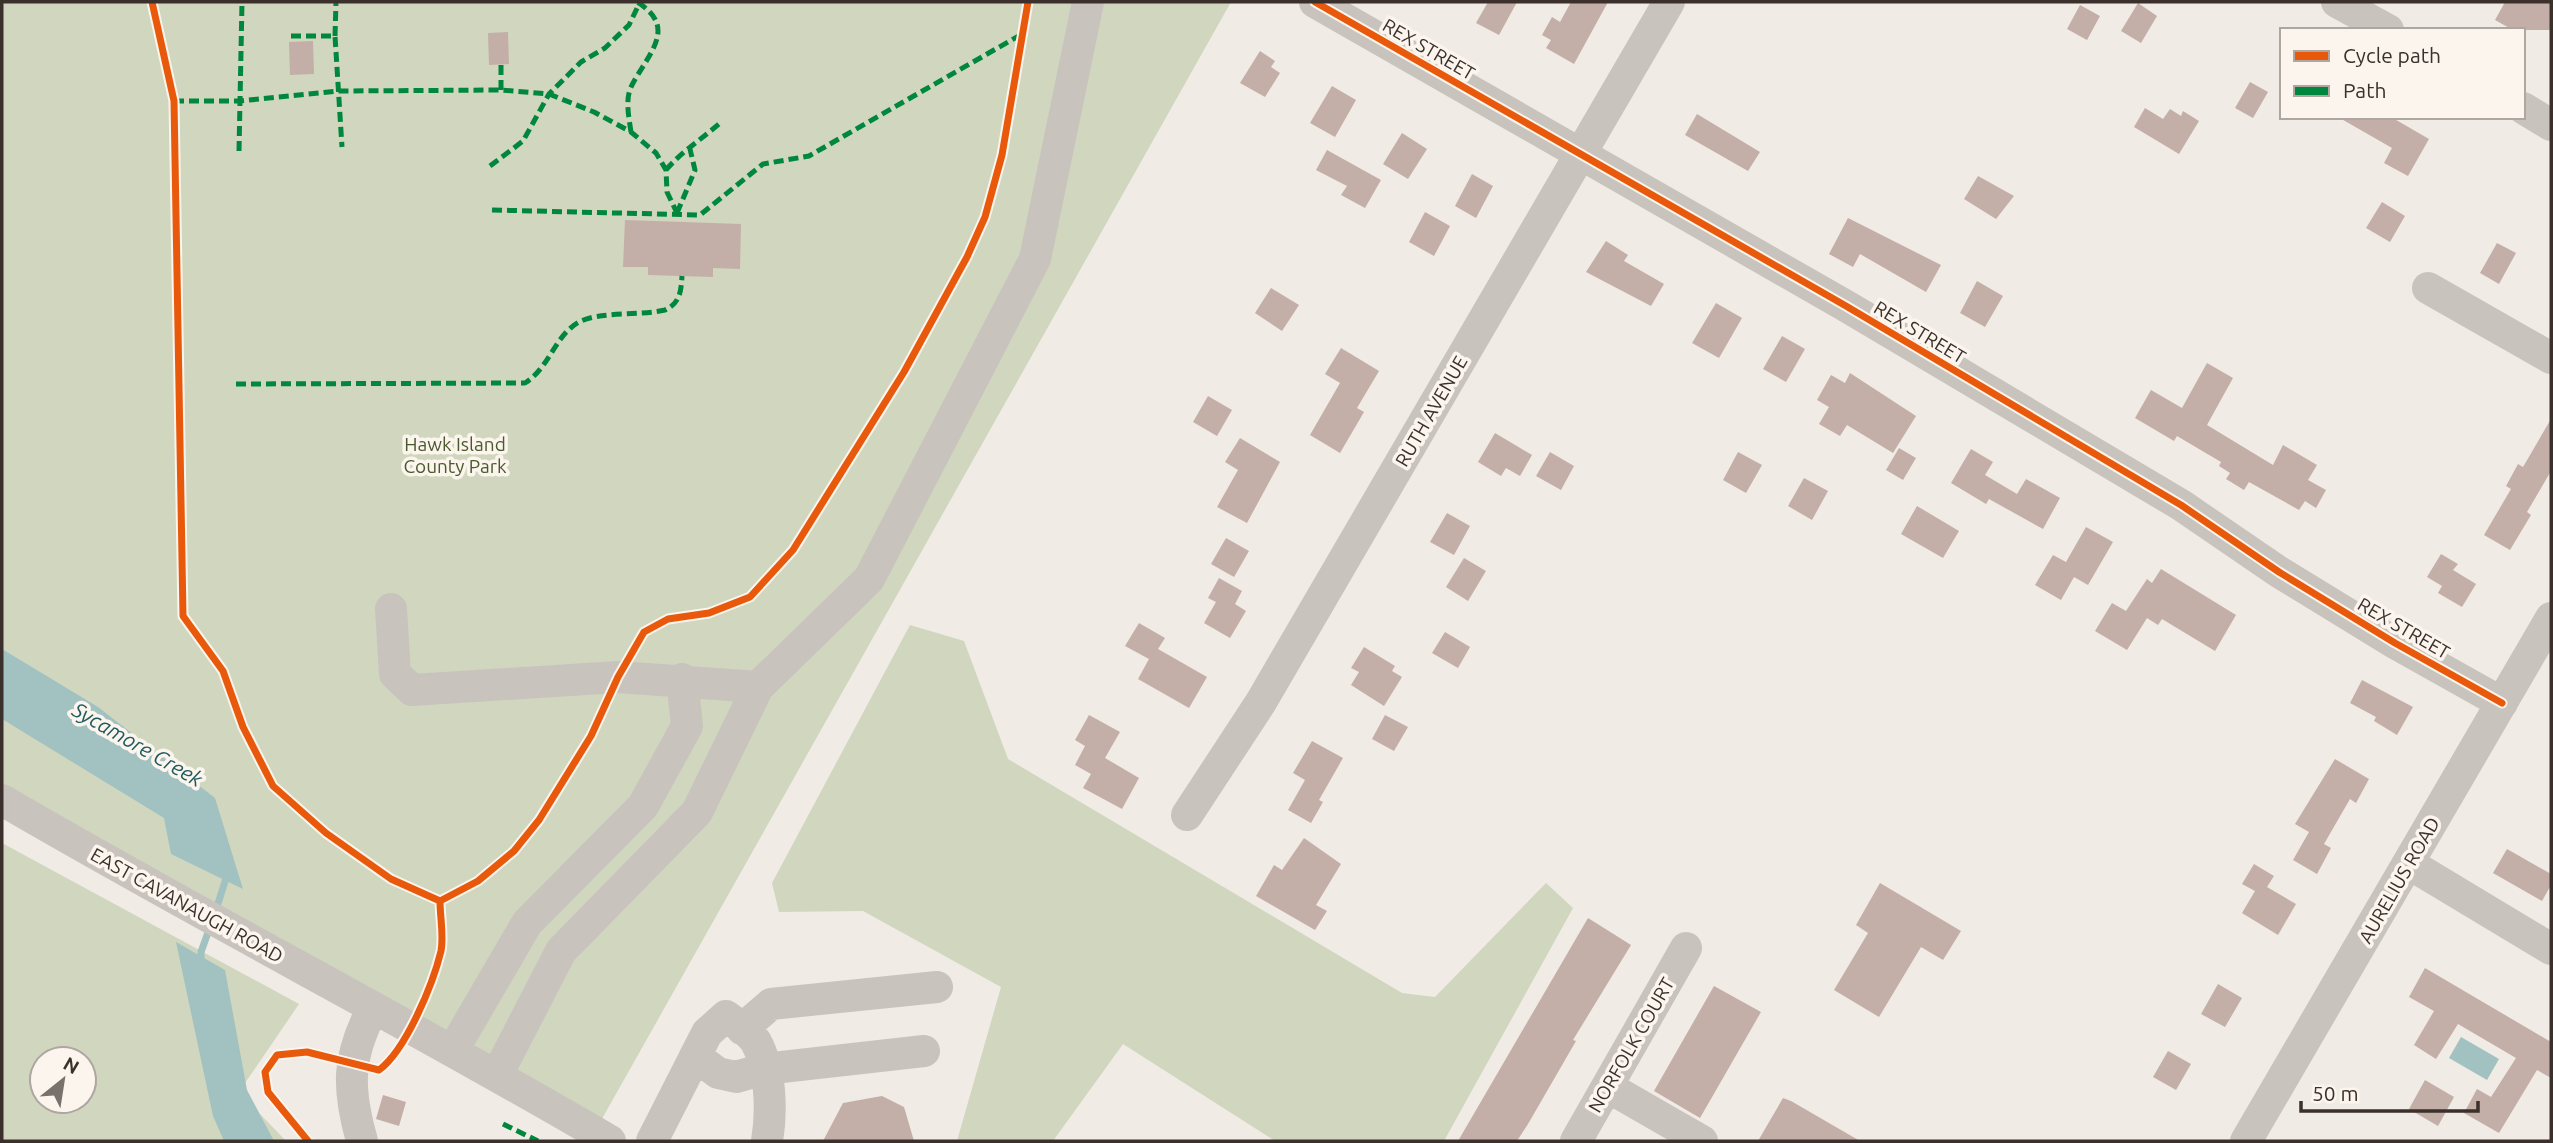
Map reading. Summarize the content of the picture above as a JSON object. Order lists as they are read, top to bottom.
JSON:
{
  "streets": {
    "street": [
      "REX STREET",
      "RUTH AVENUE",
      "AURELIUS ROAD",
      "EAST CAVANAUGH ROAD",
      "NORFOLK COURT"
    ]
  },
  "crossings": [
    ["REX STREET", "RUTH AVENUE"],
    ["REX STREET", "AURELIUS ROAD"]
  ],
  "water": ["Sycamore Creek"],
  "parks": ["Hawk Island County Park"],
  "legend": ["Cycle path", "Path"],
  "scale_bar": "50 m",
  "north": "top right"
}
